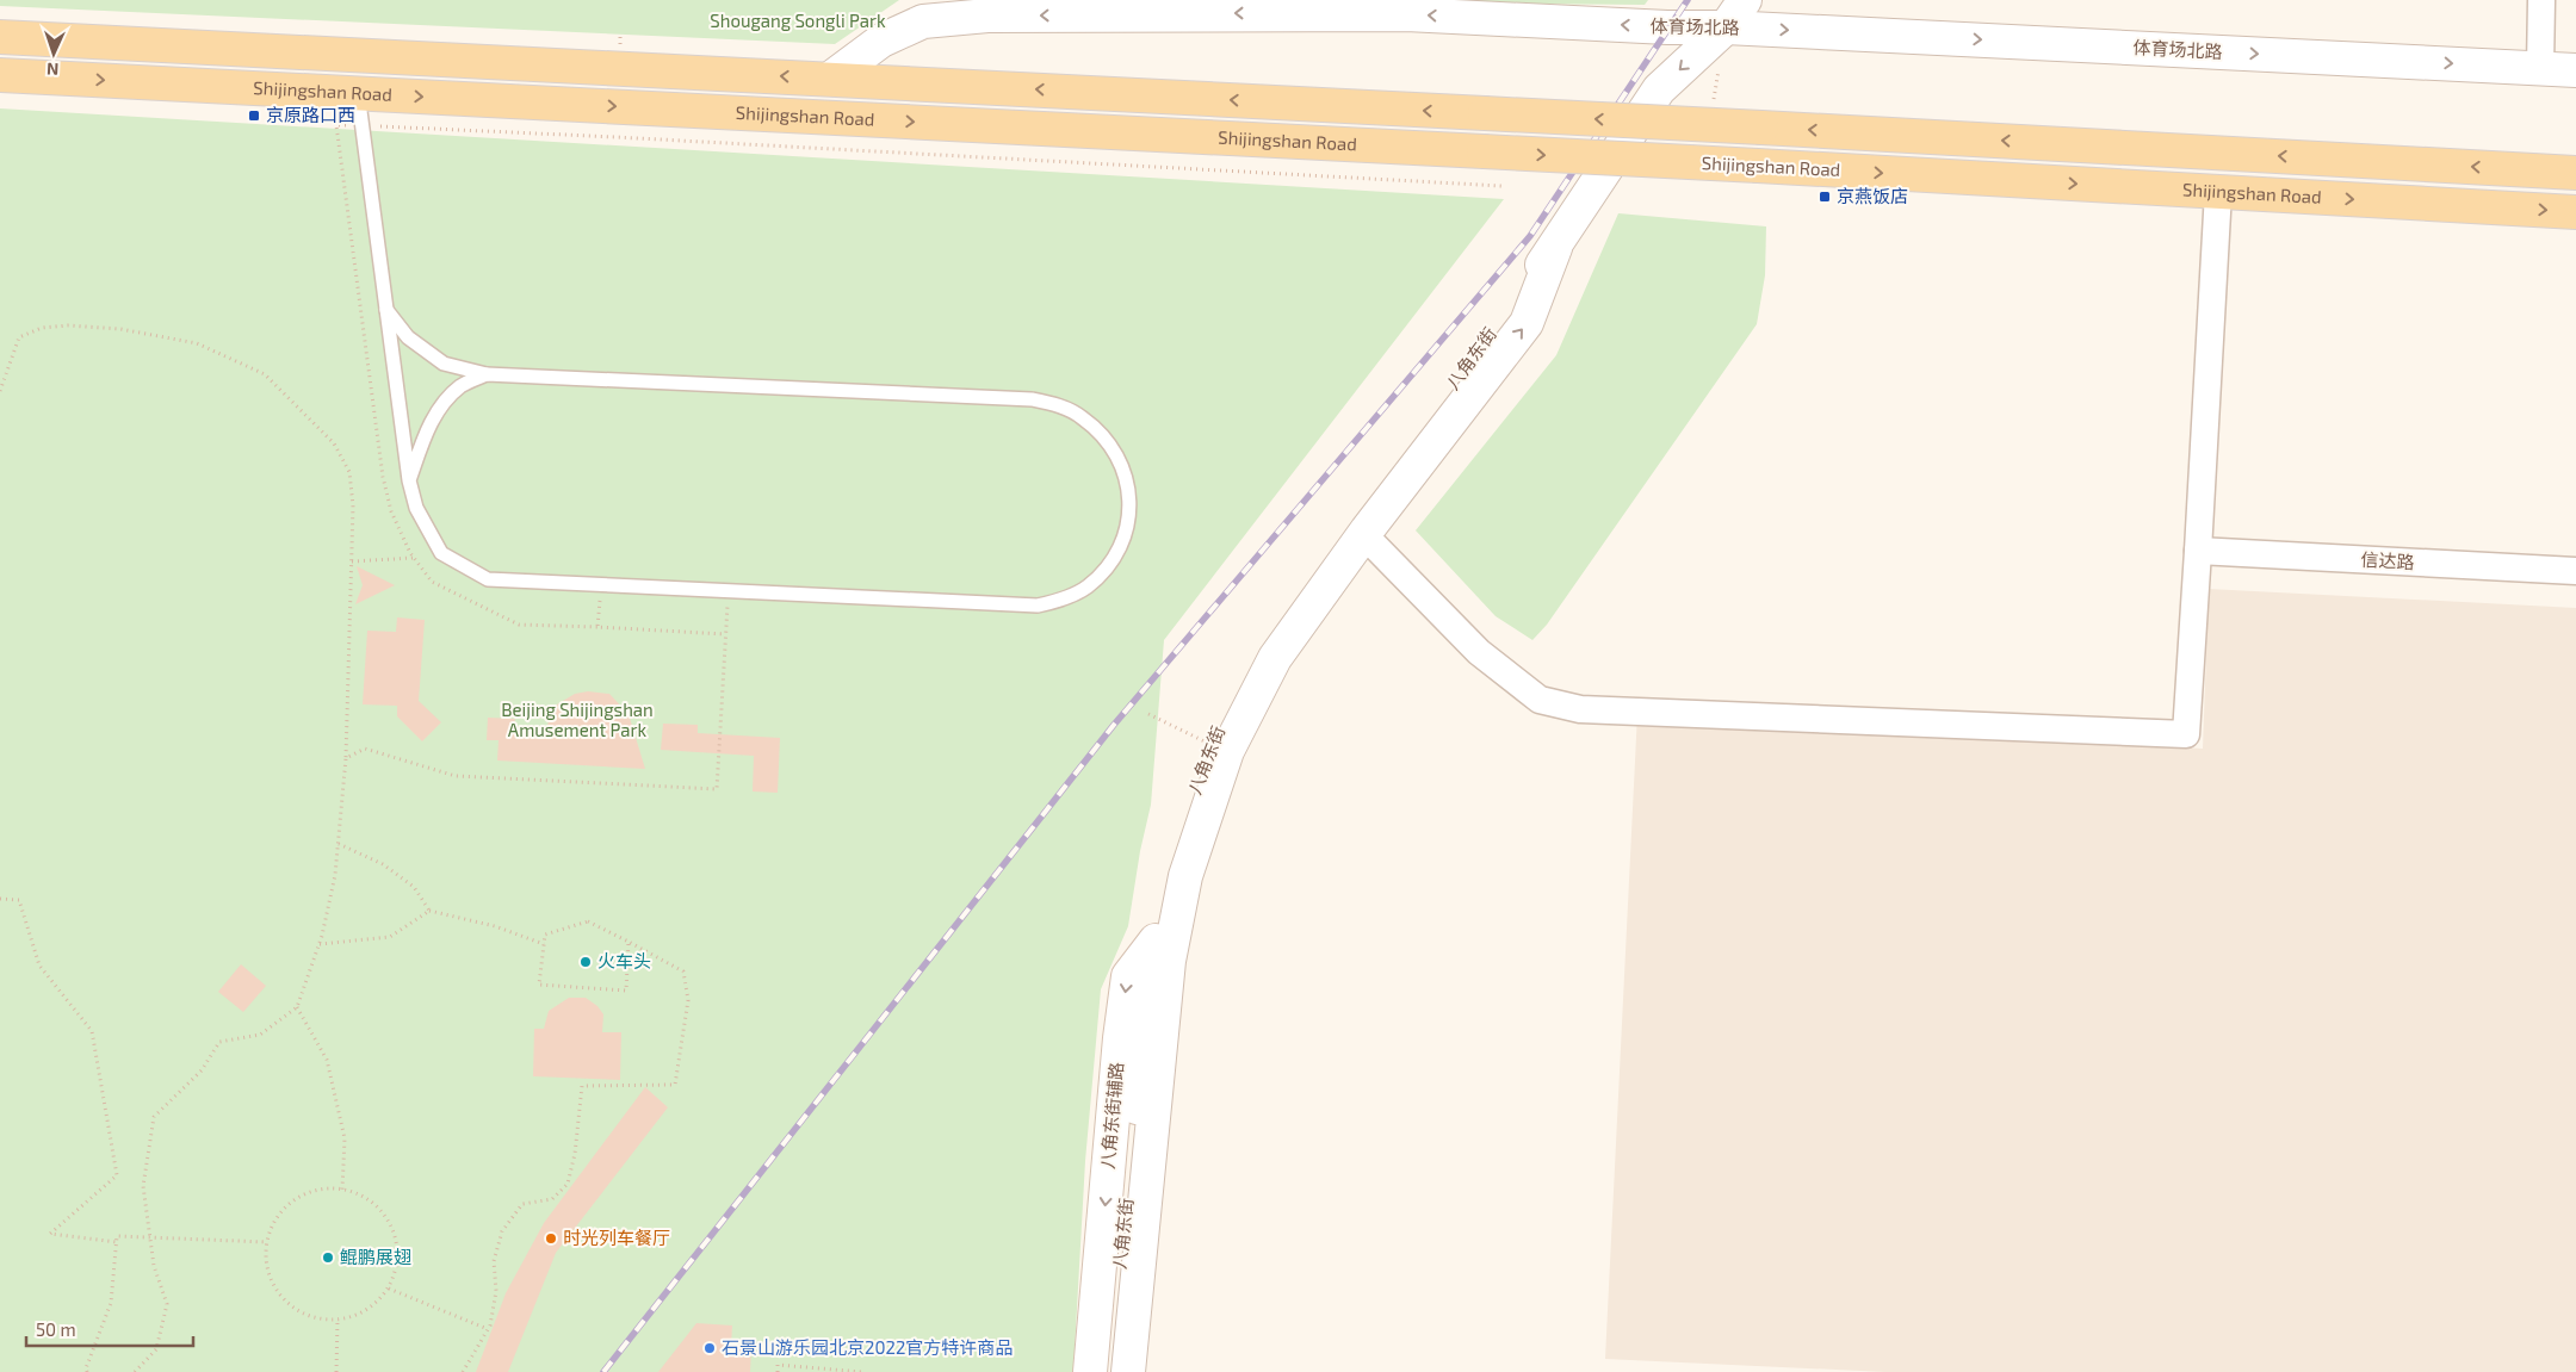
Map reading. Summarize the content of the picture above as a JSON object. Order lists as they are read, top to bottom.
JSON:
{
  "streets": {
    "main road": ["Shijingshan Road"],
    "street": [
      "体育场北路",
      "八角东街",
      "信达路",
      "八角东街辅路"
    ]
  },
  "crossings": [
    ["体育场北路", "八角东街"],
    ["八角东街", "八角东街辅路"]
  ],
  "one_way": ["八角东街辅路"],
  "parks": ["Shougang Songli Park", "Beijing Shijingshan Amusement Park"],
  "places": {
    "transit": ["京原路口西", "京燕饭店"],
    "other": [
      "火车头",
      "时光列车餐厅",
      "鲲鹏展翅",
      "石景山游乐园北京2022官方特许商品"
    ]
  },
  "scale_bar": "50 m",
  "north": "bottom"
}
